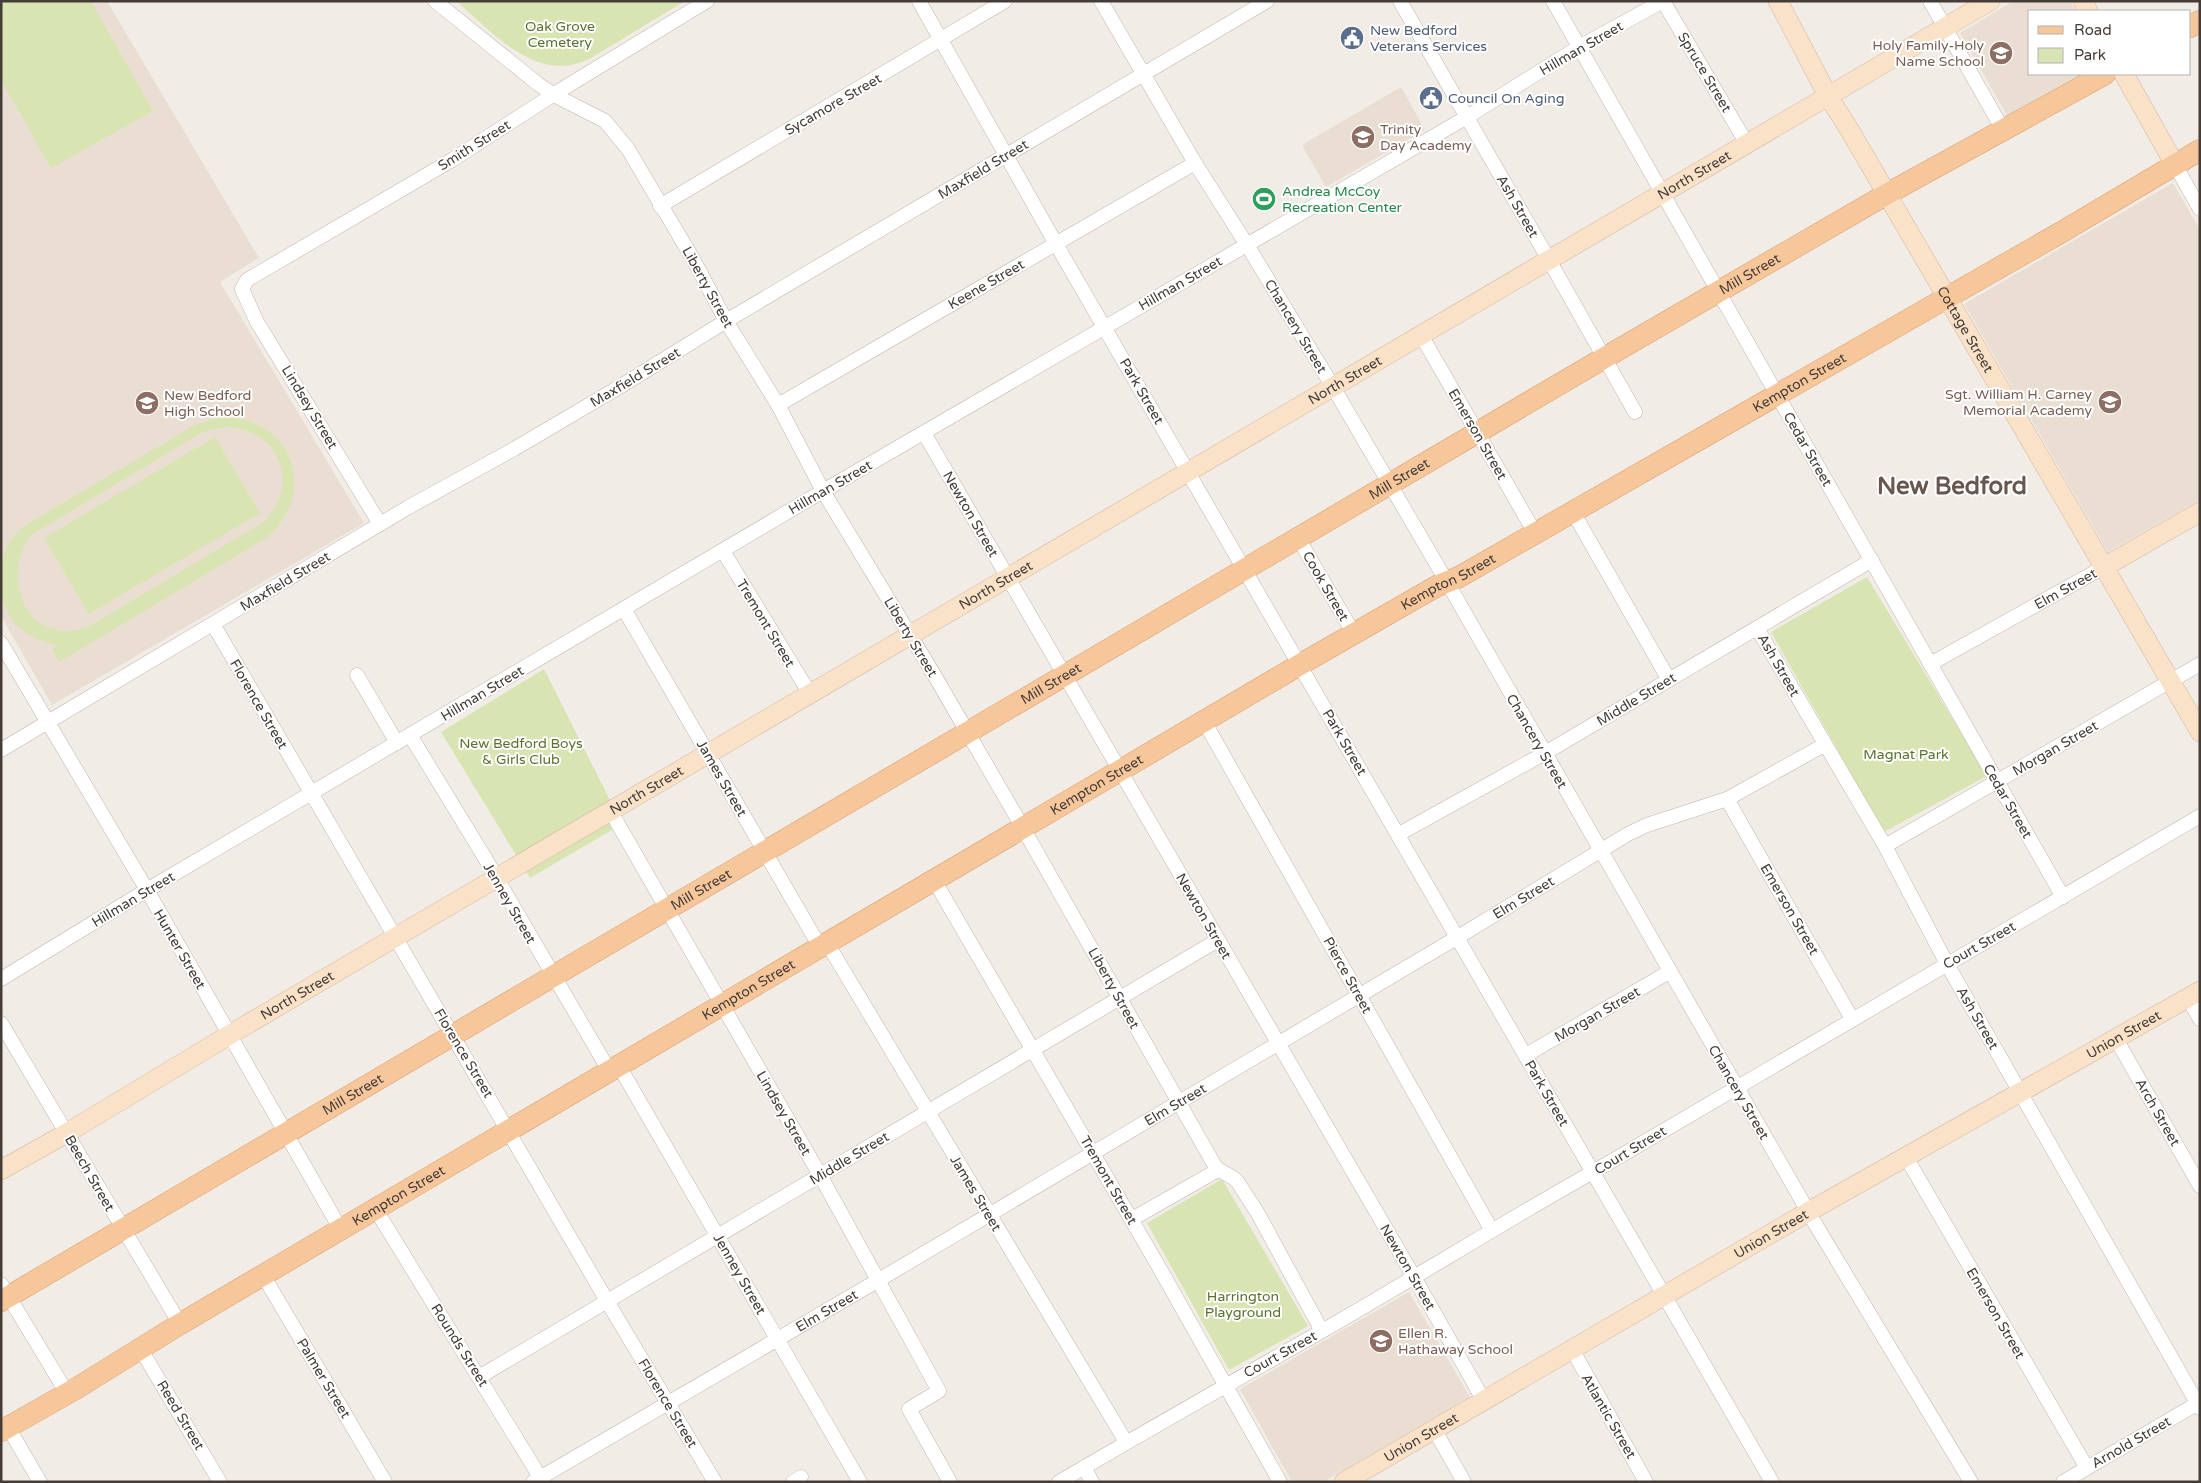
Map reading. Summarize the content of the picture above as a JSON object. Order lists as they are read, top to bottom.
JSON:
{
  "streets": {
    "main road": ["Mill Street", "Kempton Street"],
    "street": [
      "Hillman Street",
      "Spruce Street",
      "Sycamore Street",
      "Smith Street",
      "Maxfield Street",
      "North Street",
      "Ash Street",
      "Keene Street",
      "Liberty Street",
      "Chancery Street",
      "Cottage Street",
      "Park Street",
      "Lindsey Street",
      "Emerson Street",
      "Cedar Street",
      "Newton Street",
      "Cook Street",
      "Elm Street",
      "Tremont Street",
      "Middle Street",
      "Florence Street",
      "Morgan Street",
      "James Street",
      "Jenney Street",
      "Court Street",
      "Hunter Street",
      "Pierce Street",
      "Union Street",
      "Arch Street",
      "Beech Street",
      "Rounds Street",
      "Palmer Street",
      "Reed Street",
      "Atlantic Street",
      "Arnold Street"
    ]
  },
  "crossings": [
    ["Hillman Street", "Spruce Street"],
    ["Hillman Street", "Ash Street"],
    ["Hillman Street", "Liberty Street"],
    ["Hillman Street", "Chancery Street"],
    ["Hillman Street", "Park Street"],
    ["Hillman Street", "Cedar Street"],
    ["Hillman Street", "Newton Street"],
    ["Hillman Street", "Tremont Street"],
    ["Hillman Street", "Florence Street"],
    ["Hillman Street", "James Street"],
    ["Hillman Street", "Jenney Street"],
    ["Hillman Street", "Hunter Street"],
    ["Spruce Street", "North Street"],
    ["Sycamore Street", "Liberty Street"],
    ["Sycamore Street", "Park Street"],
    ["Smith Street", "Liberty Street"],
    ["Smith Street", "Lindsey Street"],
    ["Maxfield Street", "Liberty Street"],
    ["Maxfield Street", "Chancery Street"],
    ["Maxfield Street", "Park Street"],
    ["Maxfield Street", "Lindsey Street"],
    ["Maxfield Street", "Florence Street"],
    ["Maxfield Street", "Hunter Street"],
    ["North Street", "Ash Street"],
    ["North Street", "Liberty Street"],
    ["North Street", "Chancery Street"],
    ["North Street", "Cottage Street"],
    ["North Street", "Park Street"],
    ["North Street", "Lindsey Street"],
    ["North Street", "Emerson Street"],
    ["North Street", "Cedar Street"],
    ["North Street", "Newton Street"],
    ["North Street", "Tremont Street"],
    ["North Street", "Florence Street"],
    ["North Street", "James Street"],
    ["North Street", "Jenney Street"],
    ["North Street", "Hunter Street"],
    ["North Street", "Beech Street"],
    ["Ash Street", "Mill Street"],
    ["Ash Street", "Elm Street"],
    ["Ash Street", "Middle Street"],
    ["Ash Street", "Morgan Street"],
    ["Ash Street", "Court Street"],
    ["Ash Street", "Union Street"],
    ["Ash Street", "Arnold Street"],
    ["Mill Street", "Liberty Street"],
    ["Mill Street", "Chancery Street"],
    ["Mill Street", "Cottage Street"],
    ["Mill Street", "Park Street"],
    ["Mill Street", "Lindsey Street"],
    ["Mill Street", "Emerson Street"],
    ["Mill Street", "Cedar Street"],
    ["Mill Street", "Newton Street"],
    ["Mill Street", "Cook Street"],
    ["Mill Street", "Florence Street"],
    ["Mill Street", "James Street"],
    ["Mill Street", "Jenney Street"],
    ["Mill Street", "Hunter Street"],
    ["Mill Street", "Beech Street"],
    ["Keene Street", "Liberty Street"],
    ["Keene Street", "Chancery Street"],
    ["Keene Street", "Park Street"],
    ["Liberty Street", "Kempton Street"],
    ["Liberty Street", "Elm Street"],
    ["Liberty Street", "Middle Street"],
    ["Liberty Street", "Court Street"],
    ["Chancery Street", "Kempton Street"],
    ["Chancery Street", "Elm Street"],
    ["Chancery Street", "Middle Street"],
    ["Chancery Street", "Morgan Street"],
    ["Chancery Street", "Court Street"],
    ["Chancery Street", "Union Street"],
    ["Cottage Street", "Kempton Street"],
    ["Cottage Street", "Elm Street"],
    ["Cottage Street", "Morgan Street"],
    ["Kempton Street", "Park Street"],
    ["Kempton Street", "Lindsey Street"],
    ["Kempton Street", "Emerson Street"],
    ["Kempton Street", "Cedar Street"],
    ["Kempton Street", "Newton Street"],
    ["Kempton Street", "Cook Street"],
    ["Kempton Street", "Tremont Street"],
    ["Kempton Street", "Florence Street"],
    ["Kempton Street", "James Street"],
    ["Kempton Street", "Jenney Street"],
    ["Kempton Street", "Hunter Street"],
    ["Kempton Street", "Pierce Street"],
    ["Kempton Street", "Beech Street"],
    ["Kempton Street", "Rounds Street"],
    ["Kempton Street", "Palmer Street"],
    ["Kempton Street", "Reed Street"],
    ["Park Street", "Elm Street"],
    ["Park Street", "Middle Street"],
    ["Park Street", "Morgan Street"],
    ["Park Street", "Court Street"],
    ["Park Street", "Union Street"],
    ["Lindsey Street", "Elm Street"],
    ["Lindsey Street", "Middle Street"],
    ["Emerson Street", "Elm Street"],
    ["Emerson Street", "Court Street"],
    ["Emerson Street", "Union Street"],
    ["Emerson Street", "Arnold Street"],
    ["Cedar Street", "Elm Street"],
    ["Cedar Street", "Middle Street"],
    ["Cedar Street", "Morgan Street"],
    ["Cedar Street", "Court Street"],
    ["Newton Street", "Elm Street"],
    ["Newton Street", "Middle Street"],
    ["Newton Street", "Court Street"],
    ["Newton Street", "Union Street"],
    ["Elm Street", "Tremont Street"],
    ["Elm Street", "Florence Street"],
    ["Elm Street", "James Street"],
    ["Elm Street", "Jenney Street"],
    ["Elm Street", "Pierce Street"],
    ["Elm Street", "Rounds Street"],
    ["Tremont Street", "Middle Street"],
    ["Tremont Street", "Court Street"],
    ["Middle Street", "Florence Street"],
    ["Middle Street", "James Street"],
    ["Middle Street", "Jenney Street"],
    ["Middle Street", "Rounds Street"],
    ["James Street", "Court Street"],
    ["Court Street", "Pierce Street"],
    ["Union Street", "Arch Street"],
    ["Union Street", "Atlantic Street"]
  ],
  "districts": ["New Bedford"],
  "parks": [
    "Oak Grove Cemetery",
    "New Bedford Boys & Girls Club",
    "Magnat Park",
    "Harrington Playground"
  ],
  "places": {
    "public building": ["New Bedford Veterans Services", "Council On Aging"],
    "school or university": [
      "Holy Family-Holy Name School",
      "Trinity Day Academy",
      "Sgt. William H. Carney Memorial Academy",
      "New Bedford High School",
      "Ellen R. Hathaway School"
    ],
    "sports": ["Andrea McCoy Recreation Center"]
  },
  "legend": ["Road", "Park"]
}
